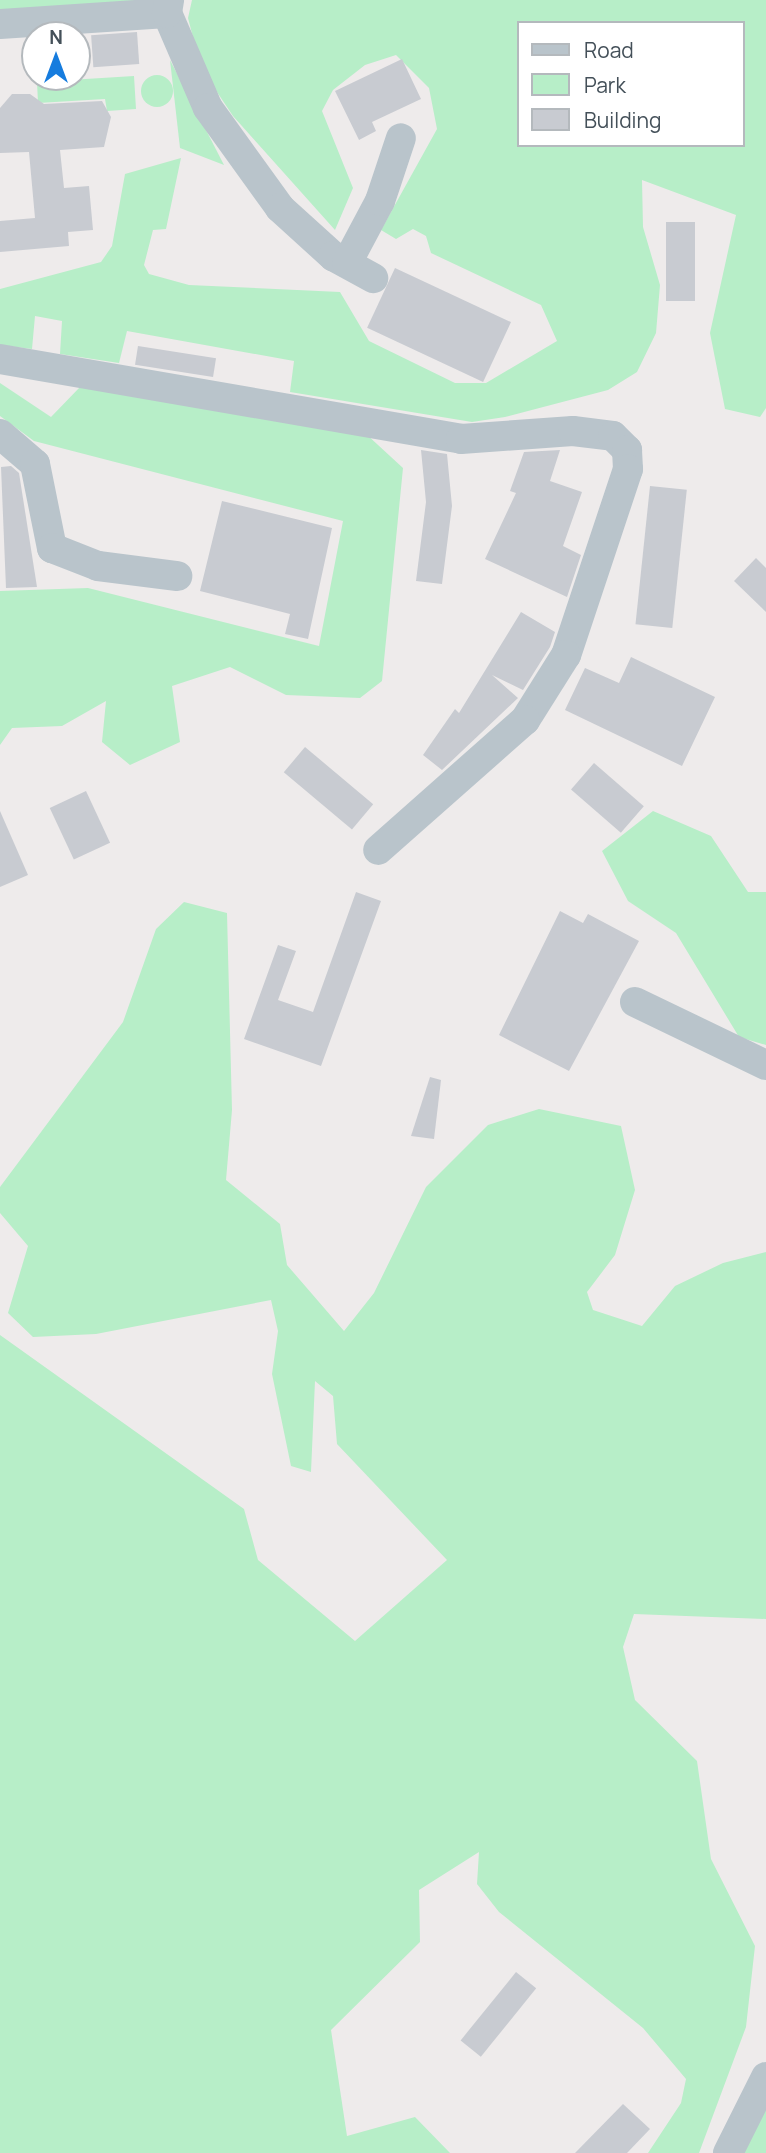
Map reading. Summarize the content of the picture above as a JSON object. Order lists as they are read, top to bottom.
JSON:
{
  "legend": ["Road", "Park", "Building"],
  "north": "top"
}
